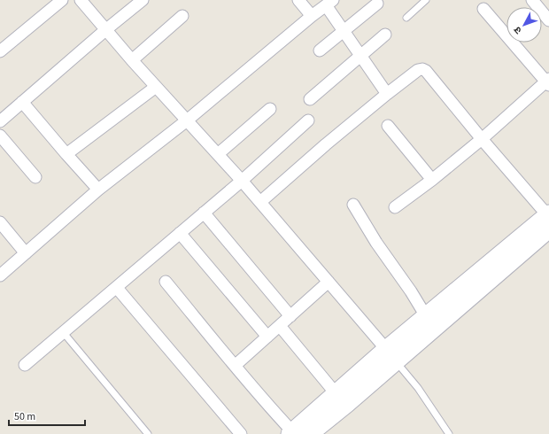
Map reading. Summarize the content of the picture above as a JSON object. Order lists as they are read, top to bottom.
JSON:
{
  "scale_bar": "50 m",
  "north": "bottom left"
}
